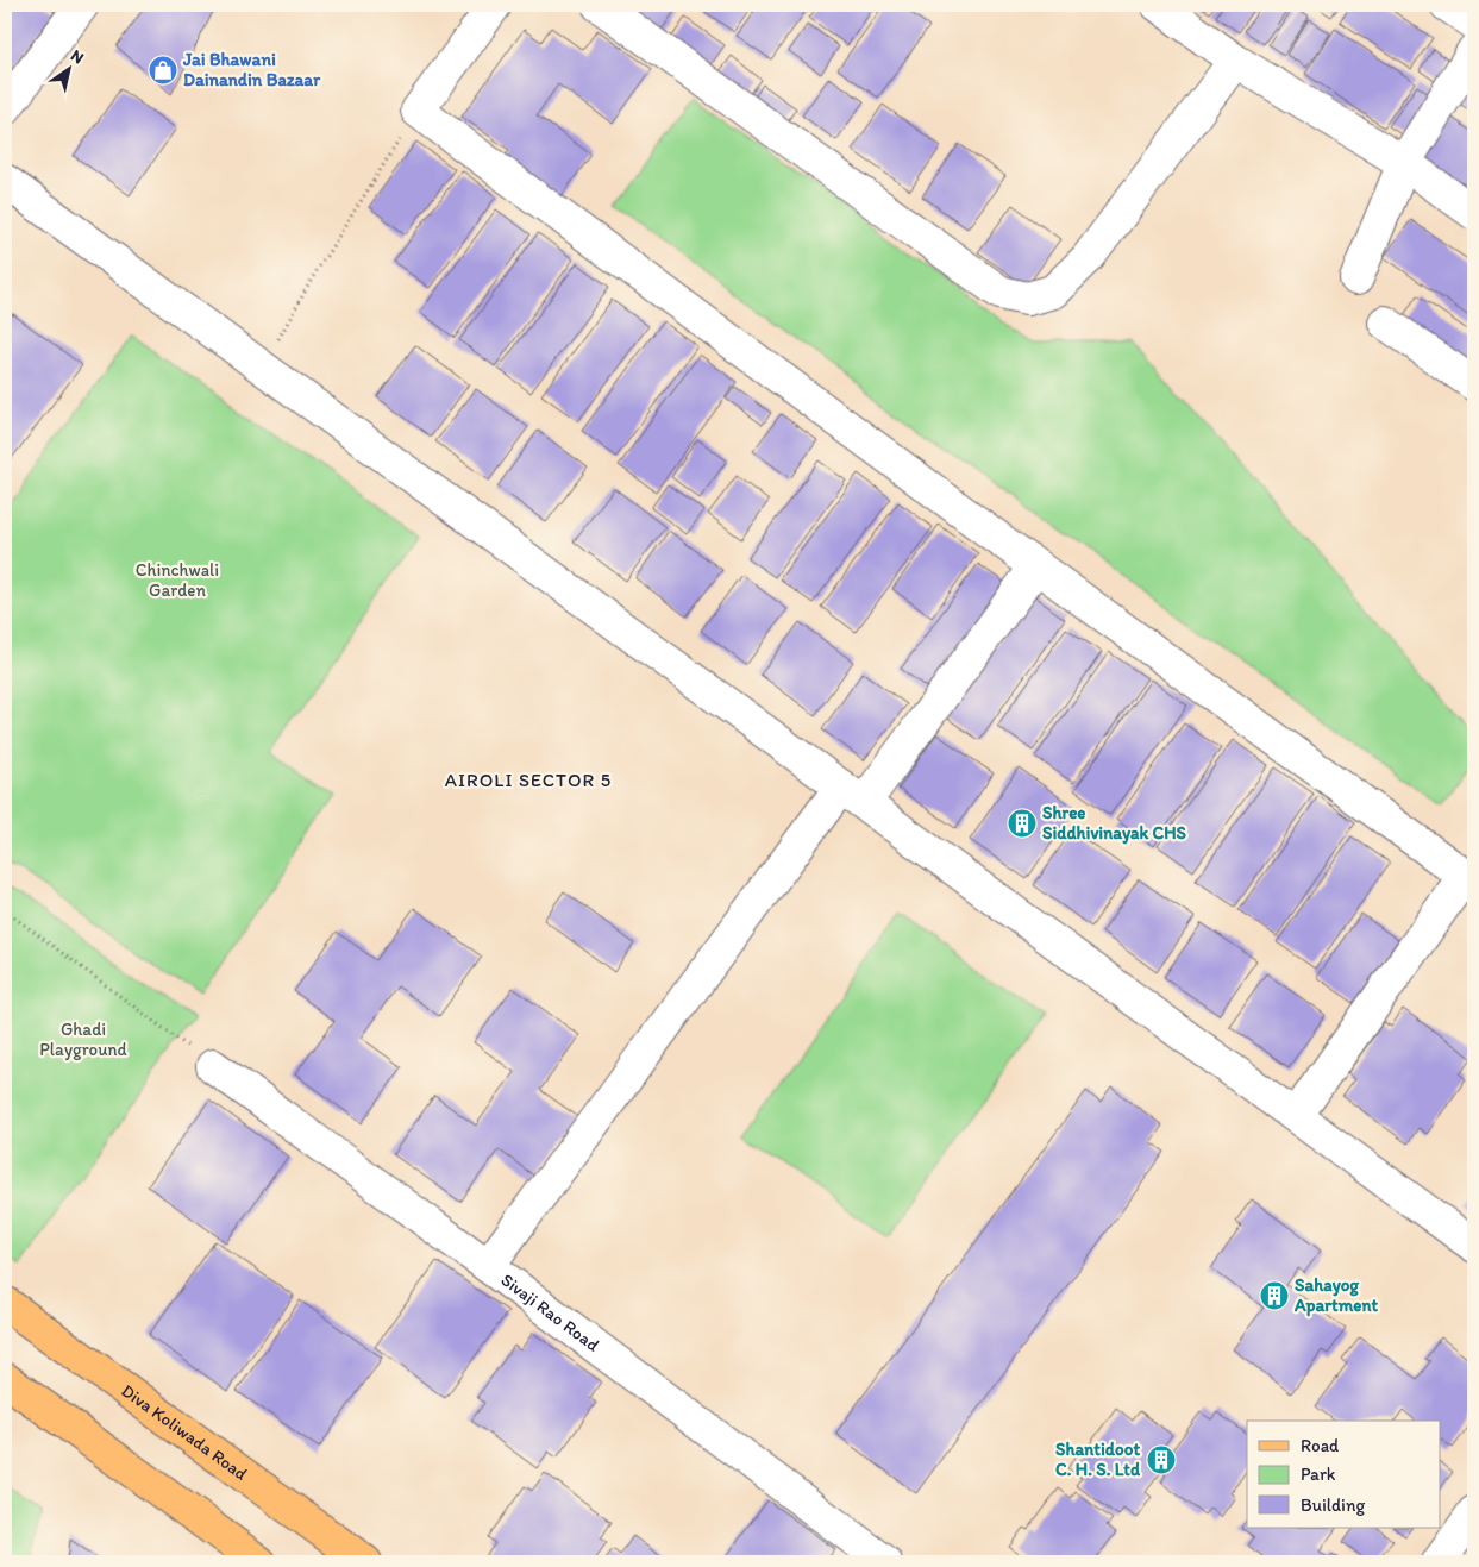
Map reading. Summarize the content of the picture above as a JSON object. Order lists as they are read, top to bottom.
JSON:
{
  "streets": {
    "main road": ["Diva Koliwada Road"],
    "street": ["Sivaji Rao Road"]
  },
  "districts": ["AIROLI SECTOR 5"],
  "parks": ["Chinchwali Garden", "Ghadi Playground"],
  "places": {
    "shop": ["Jai Bhawani Dainandin Bazaar"],
    "building": ["Shree Siddhivinayak CHS", "Sahayog Apartment", "Shantidoot C. H. S. Ltd"]
  },
  "legend": ["Road", "Park", "Building"],
  "north": "top right"
}
